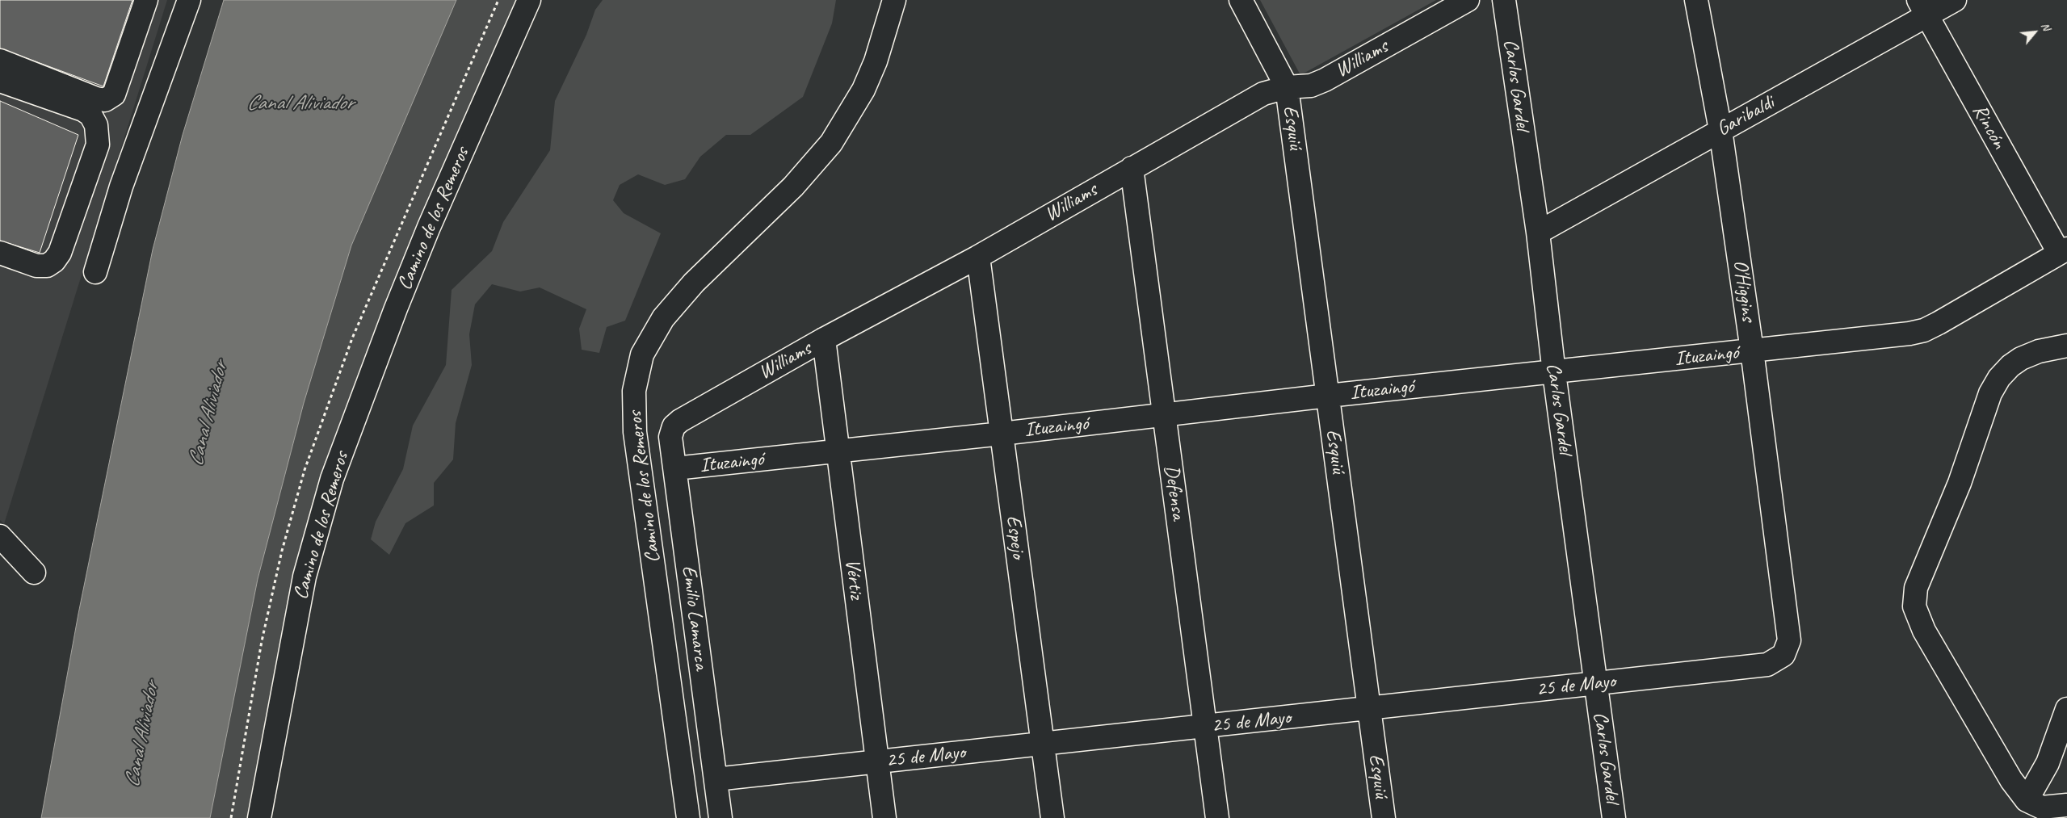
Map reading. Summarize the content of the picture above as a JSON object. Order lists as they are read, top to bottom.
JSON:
{
  "streets": {
    "street": [
      "Williams",
      "Carlos Gardel",
      "Garibaldi",
      "Rincón",
      "Esquiú",
      "Camino de los Remeros",
      "O'Higgins",
      "Ituzaingó",
      "Defensa",
      "Espejo",
      "Vértiz",
      "Emilio Lamarca",
      "25 de Mayo"
    ]
  },
  "crossings": [
    ["Williams", "Esquiú"],
    ["Williams", "Defensa"],
    ["Williams", "Espejo"],
    ["Williams", "Vértiz"],
    ["Williams", "Emilio Lamarca"],
    ["Carlos Gardel", "Garibaldi"],
    ["Carlos Gardel", "Ituzaingó"],
    ["Carlos Gardel", "25 de Mayo"],
    ["Garibaldi", "Rincón"],
    ["Garibaldi", "O'Higgins"],
    ["Rincón", "Ituzaingó"],
    ["Esquiú", "Ituzaingó"],
    ["Esquiú", "25 de Mayo"],
    ["O'Higgins", "Ituzaingó"],
    ["O'Higgins", "25 de Mayo"],
    ["Ituzaingó", "Defensa"],
    ["Ituzaingó", "Espejo"],
    ["Ituzaingó", "Vértiz"],
    ["Ituzaingó", "Emilio Lamarca"],
    ["Defensa", "25 de Mayo"],
    ["Espejo", "25 de Mayo"],
    ["Vértiz", "25 de Mayo"],
    ["Emilio Lamarca", "25 de Mayo"]
  ],
  "water": ["Canal Aliviador"],
  "north": "top right"
}
